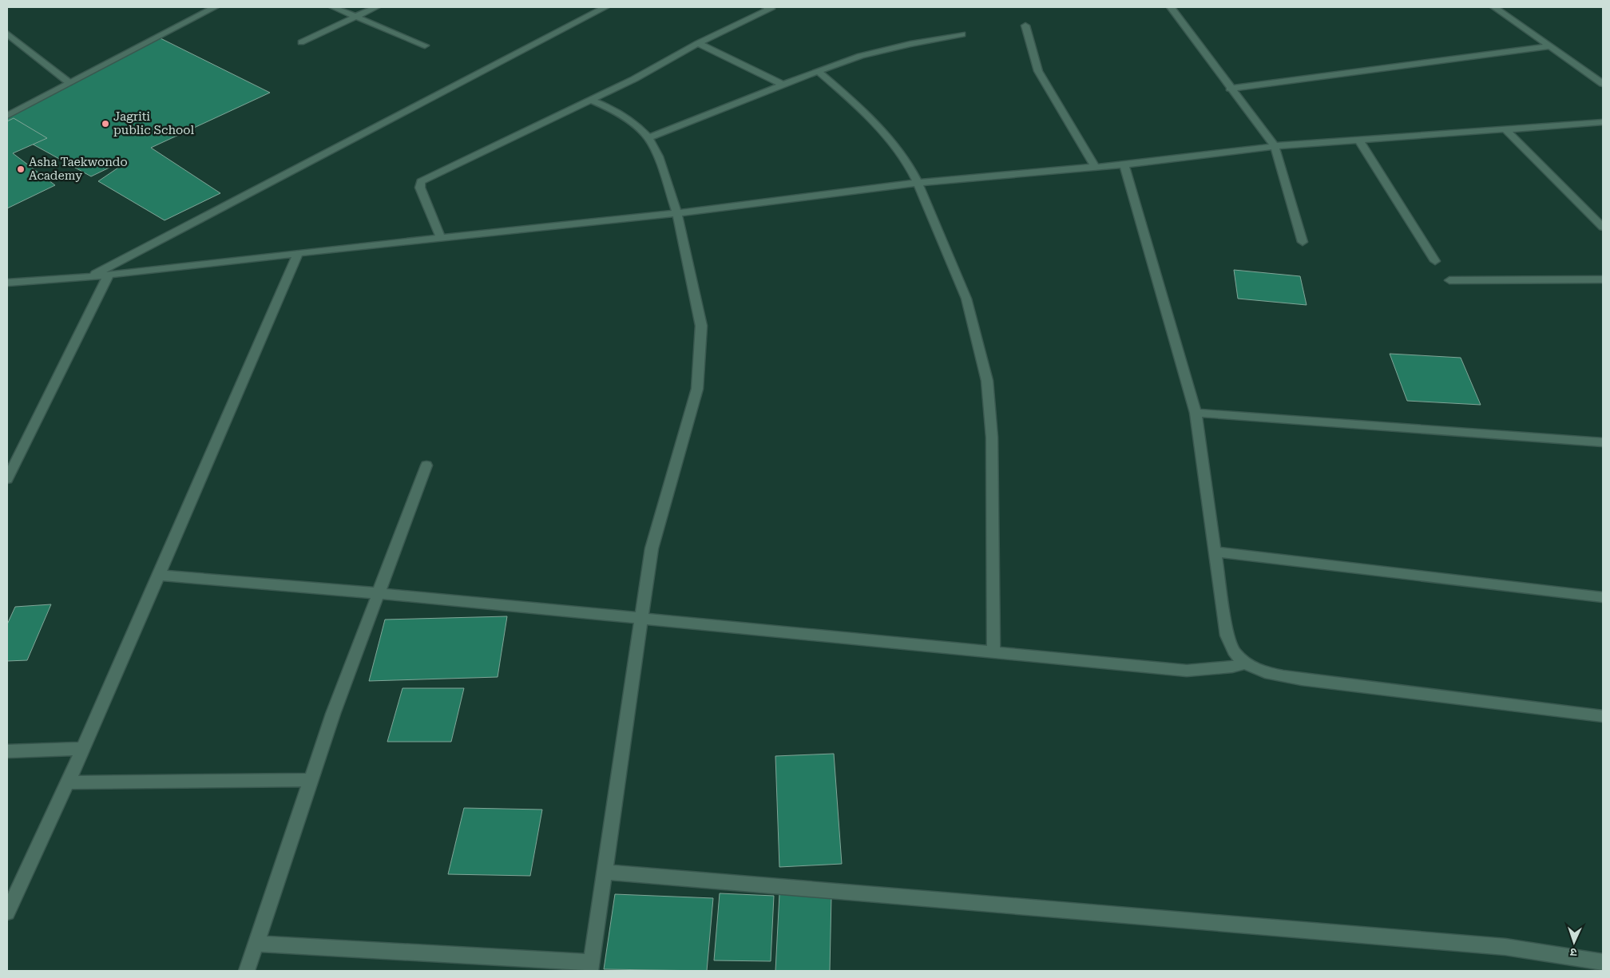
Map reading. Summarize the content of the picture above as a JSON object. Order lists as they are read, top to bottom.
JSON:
{
  "places": ["Jagriti public School", "Asha Taekwondo Academy"],
  "north": "bottom"
}
